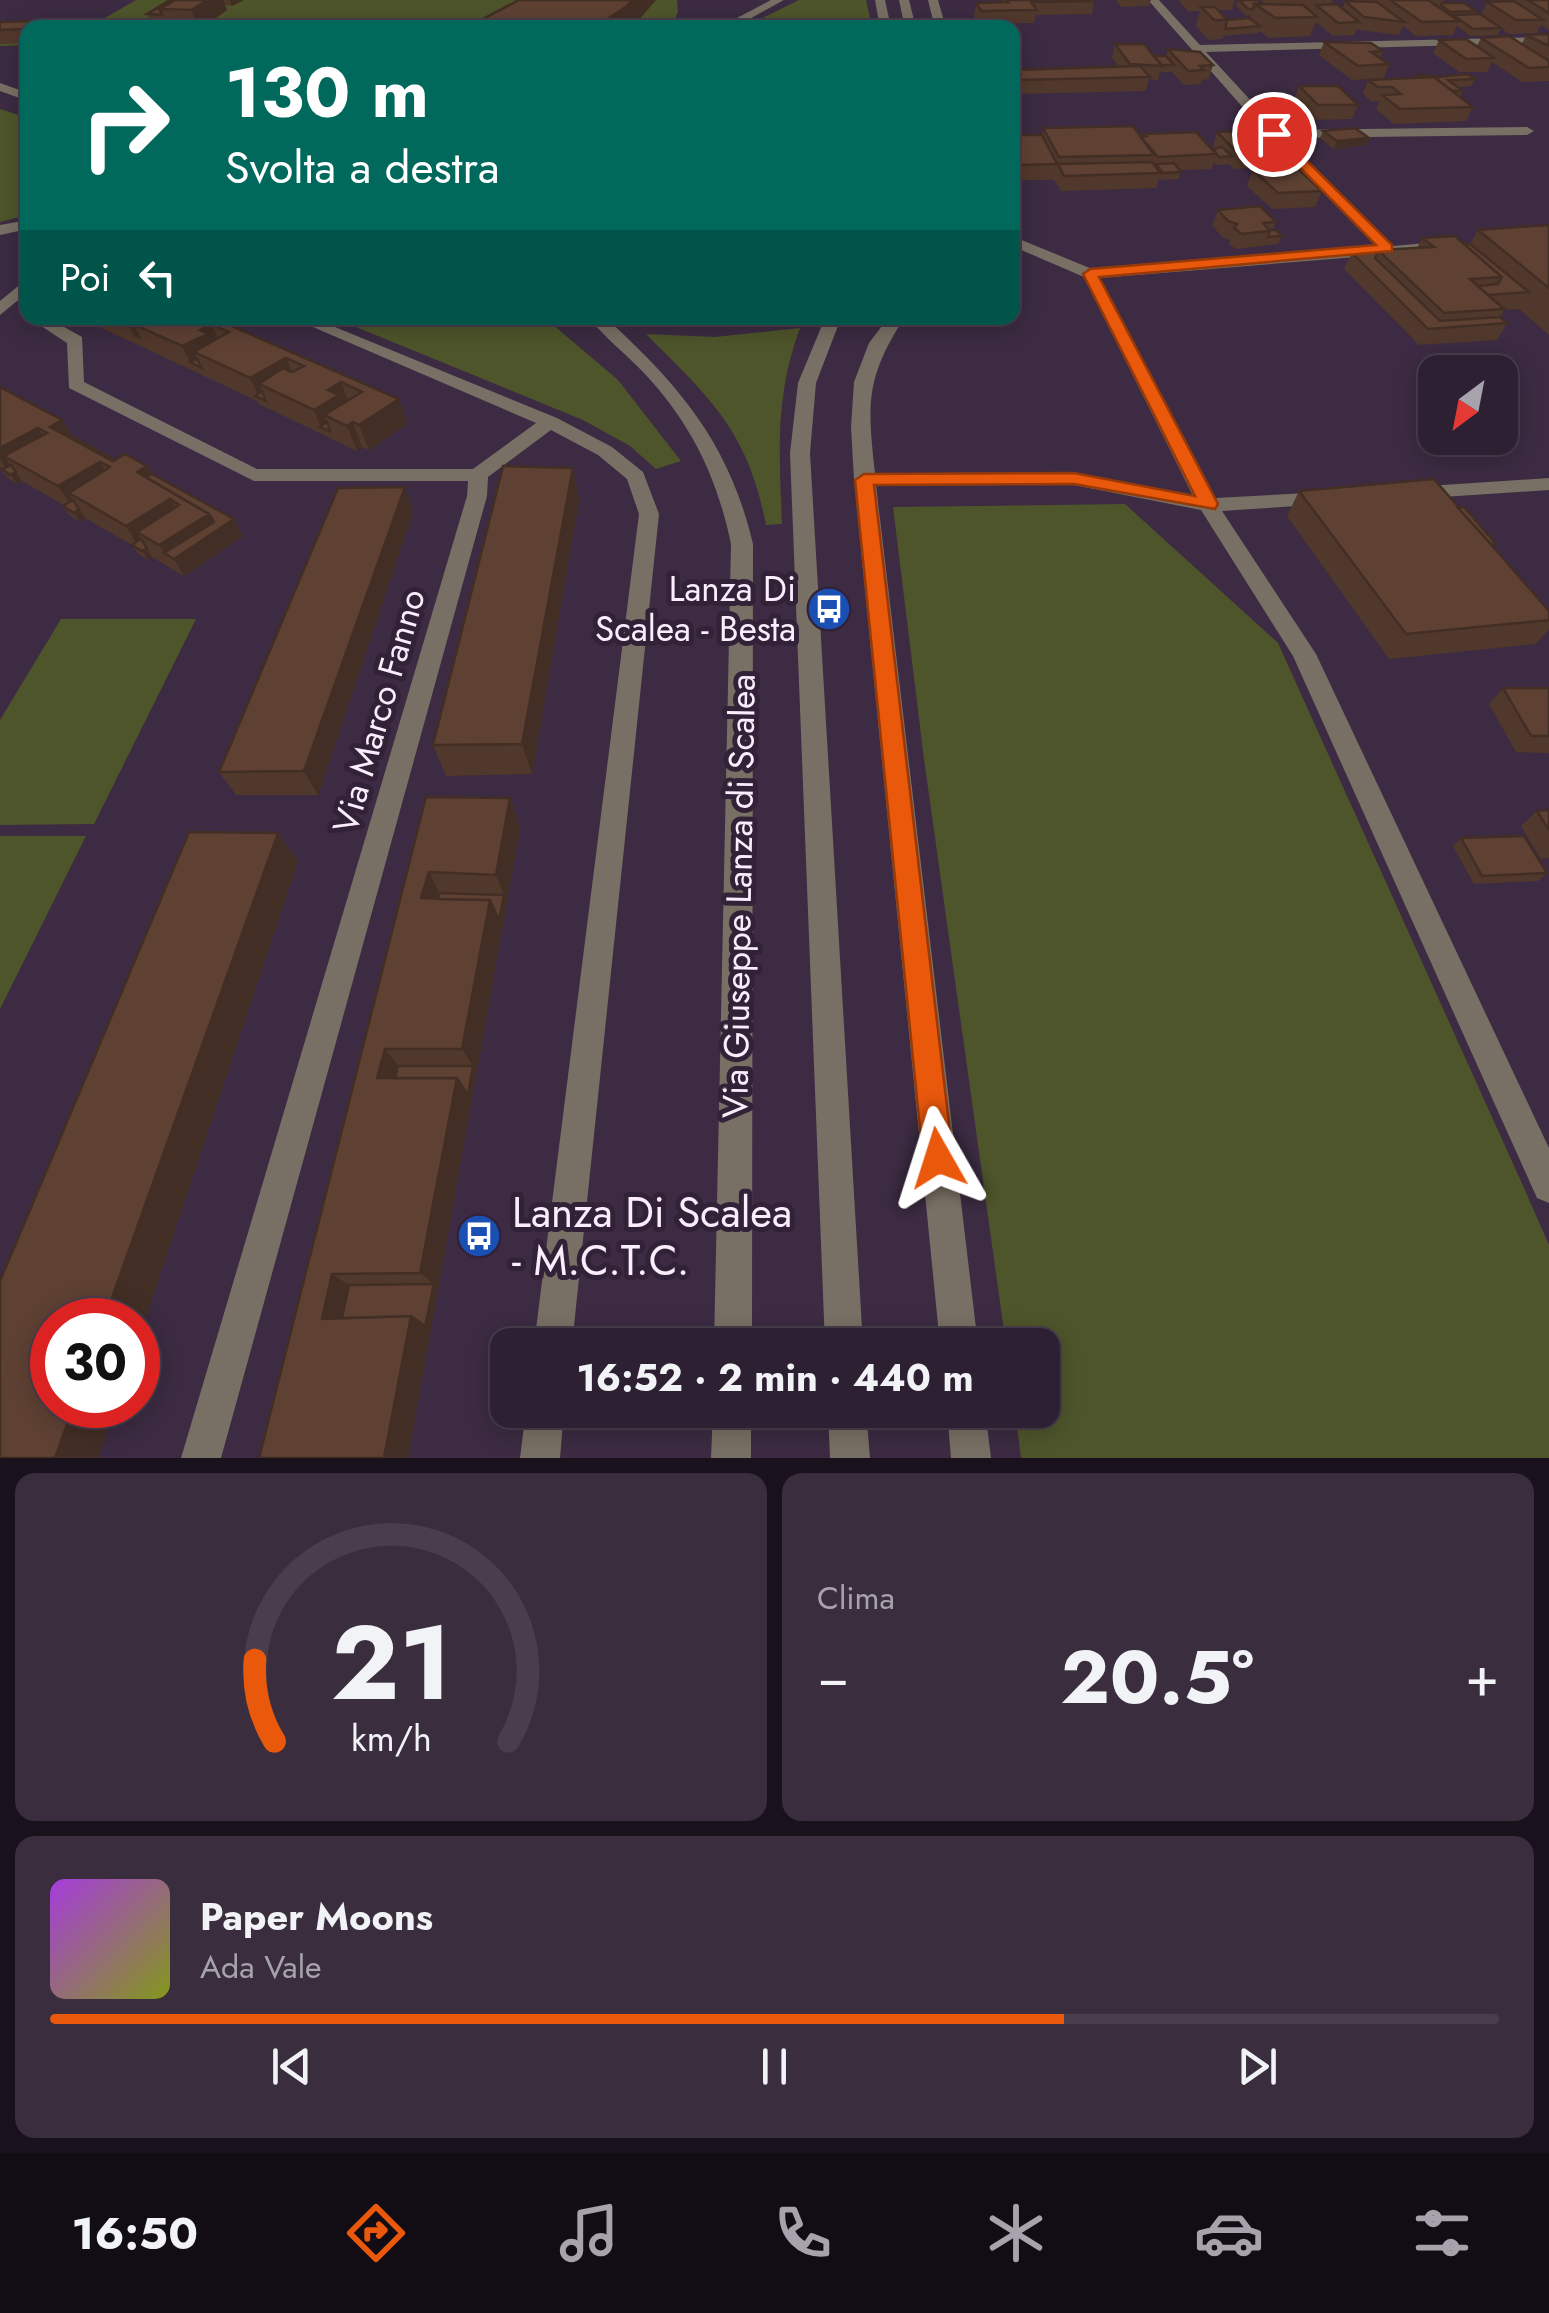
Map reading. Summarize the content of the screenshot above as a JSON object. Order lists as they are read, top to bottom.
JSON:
{
  "streets": {
    "street": ["Via Marco Fanno", "Via Giuseppe Lanza di Scalea"]
  },
  "places": {
    "bus stop": ["Lanza Di Scalea - Besta", "Lanza Di Scalea - M.C.T.C."]
  },
  "north": "bottom left",
  "page": {
    "turn": ["130 m", "Svolta a destra"],
    "then": "Poi",
    "limit": "30",
    "trip": "16:52 · 2 min · 440 m",
    "tile": "Clima",
    "heat": ["−", "20.5°", "+"],
    "song": ["Paper Moons", "Ada Vale"],
    "tabs": "16:50",
    "gauge": ["21", "km/h"]
  }
}
